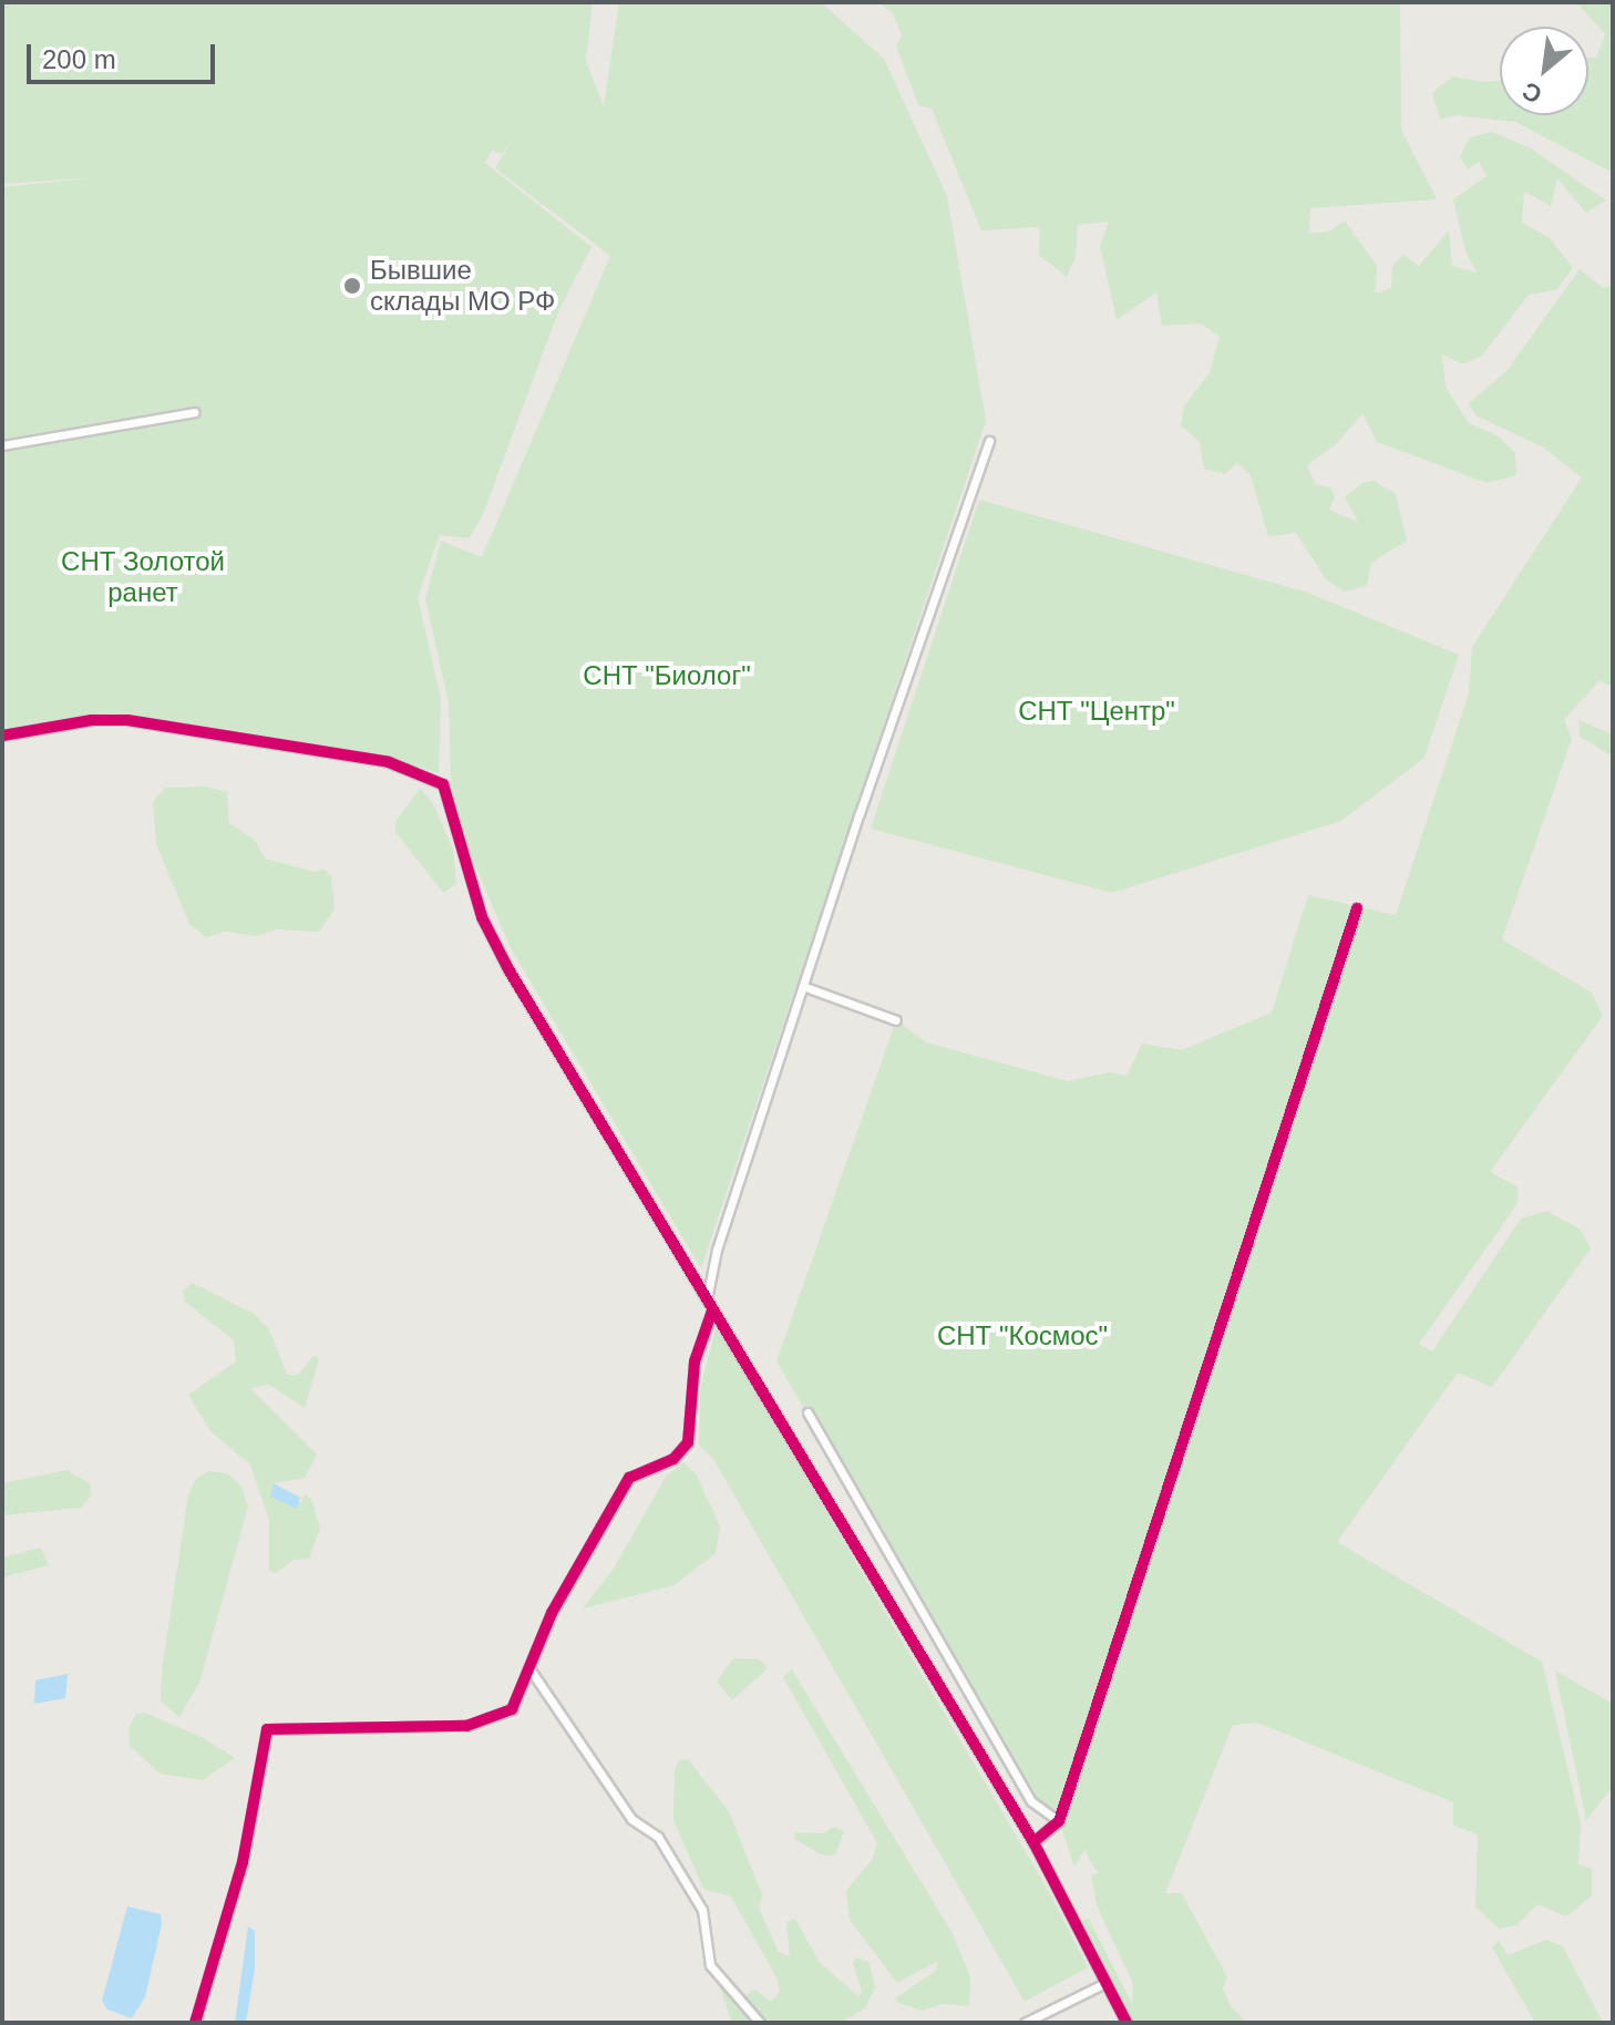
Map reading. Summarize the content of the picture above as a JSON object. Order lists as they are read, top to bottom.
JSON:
{
  "parks": [
    "СНТ Золотой ранет",
    "СНТ \"Биолог\"",
    "СНТ \"Центр\"",
    "СНТ \"Космос\""
  ],
  "places": ["Бывшие склады МО РФ"],
  "scale_bar": "200 m",
  "north": "bottom left"
}
